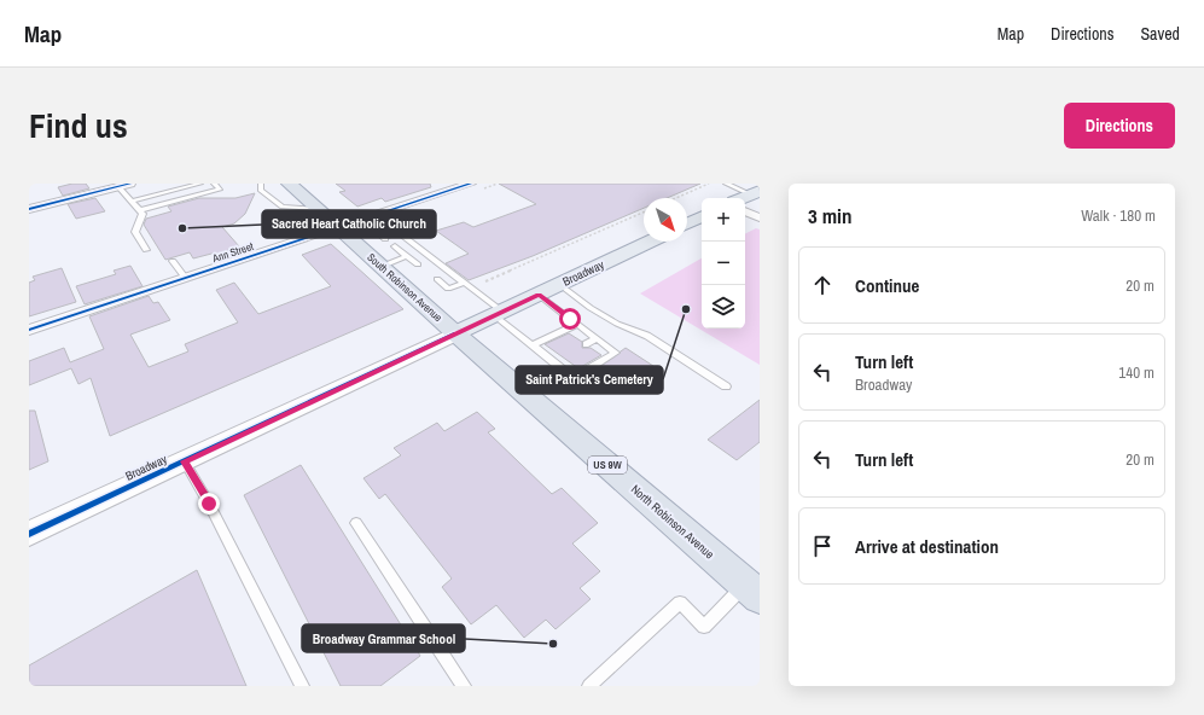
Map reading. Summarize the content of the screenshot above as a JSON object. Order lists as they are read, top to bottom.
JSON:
{
  "streets": {
    "highway": ["South Robinson Avenue", "US 9W", "North Robinson Avenue"],
    "main road": ["Broadway"],
    "street": ["Ann Street"]
  },
  "crossings": [
    ["Ann Street", "South Robinson Avenue"],
    ["Broadway", "South Robinson Avenue"],
    ["Broadway", "North Robinson Avenue"],
    ["South Robinson Avenue", "North Robinson Avenue"]
  ],
  "places": ["Sacred Heart Catholic Church", "Saint Patrick's Cemetery", "Broadway Grammar School"],
  "north": "bottom right",
  "page": {
    "header": "Map",
    "nav": ["Map", "Directions", "Saved"],
    "title": "Find us",
    "buttons": "Directions",
    "heading": ["3 min", "Walk · 180 m"],
    "map_buttons": ["+", "−"],
    "list": [
      ["Continue", "20 m"],
      ["Turn left", "Broadway", "140 m"],
      ["Turn left", "20 m"],
      "Arrive at destination"
    ]
  }
}
